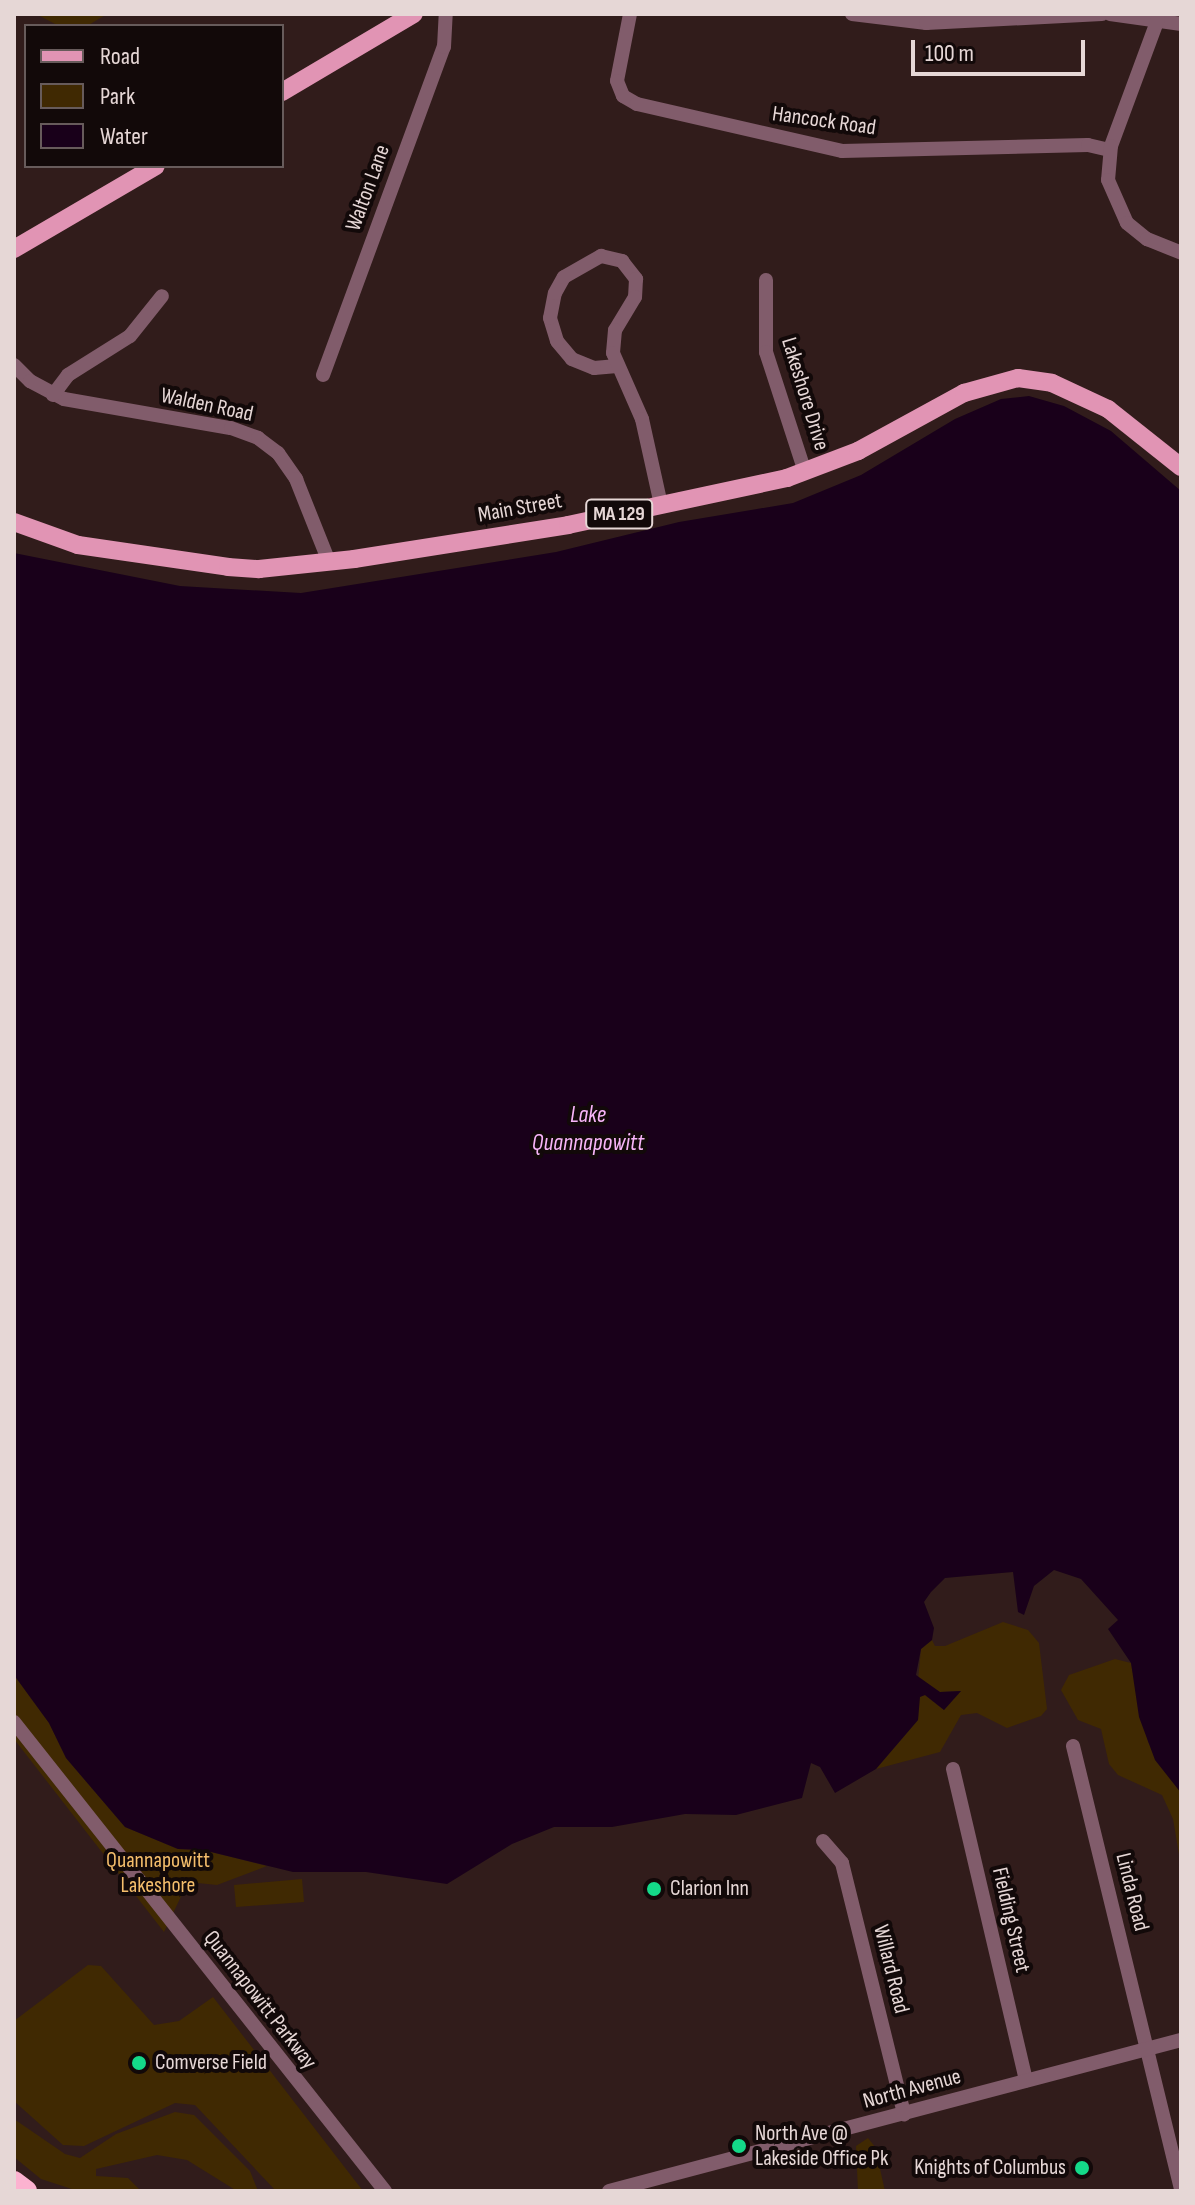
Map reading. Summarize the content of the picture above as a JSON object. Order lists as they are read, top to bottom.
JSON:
{
  "streets": {
    "main road": ["Main Street", "MA 129"],
    "street": [
      "Hancock Road",
      "Walton Lane",
      "Lakeshore Drive",
      "Walden Road",
      "Linda Road",
      "Fielding Street",
      "Willard Road",
      "Quannapowitt Parkway",
      "North Avenue"
    ]
  },
  "crossings": [
    ["Lakeshore Drive", "Main Street"],
    ["Walden Road", "Main Street"],
    ["Linda Road", "North Avenue"],
    ["Fielding Street", "North Avenue"],
    ["Willard Road", "North Avenue"]
  ],
  "water": ["Lake Quannapowitt"],
  "parks": ["Quannapowitt Lakeshore"],
  "places": [
    "Clarion Inn",
    "Comverse Field",
    "North Ave @ Lakeside Office Pk",
    "Knights of Columbus"
  ],
  "legend": ["Road", "Park", "Water"],
  "scale_bar": "100 m"
}
